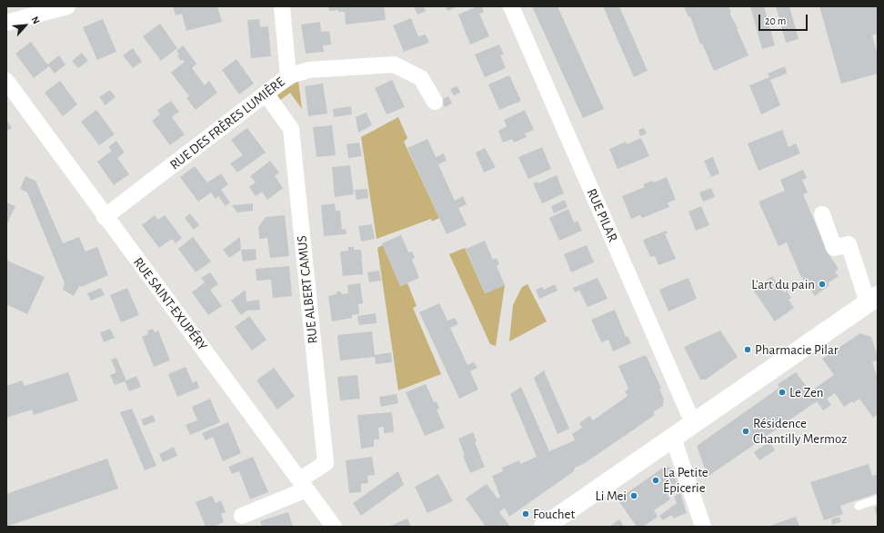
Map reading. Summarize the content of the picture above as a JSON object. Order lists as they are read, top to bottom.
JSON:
{
  "streets": {
    "street": [
      "RUE DES FRÈRES LUMIÈRE",
      "RUE PILAR",
      "RUE ALBERT CAMUS",
      "RUE SAINT-EXUPÉRY"
    ]
  },
  "crossings": [
    ["RUE DES FRÈRES LUMIÈRE", "RUE ALBERT CAMUS"],
    ["RUE DES FRÈRES LUMIÈRE", "RUE SAINT-EXUPÉRY"],
    ["RUE ALBERT CAMUS", "RUE SAINT-EXUPÉRY"]
  ],
  "places": [
    "L'art du pain",
    "Pharmacie Pilar",
    "Le Zen",
    "Résidence Chantilly Mermoz",
    "La Petite Épicerie",
    "Li Mei",
    "Fouchet"
  ],
  "scale_bar": "20 m",
  "north": "top right"
}
